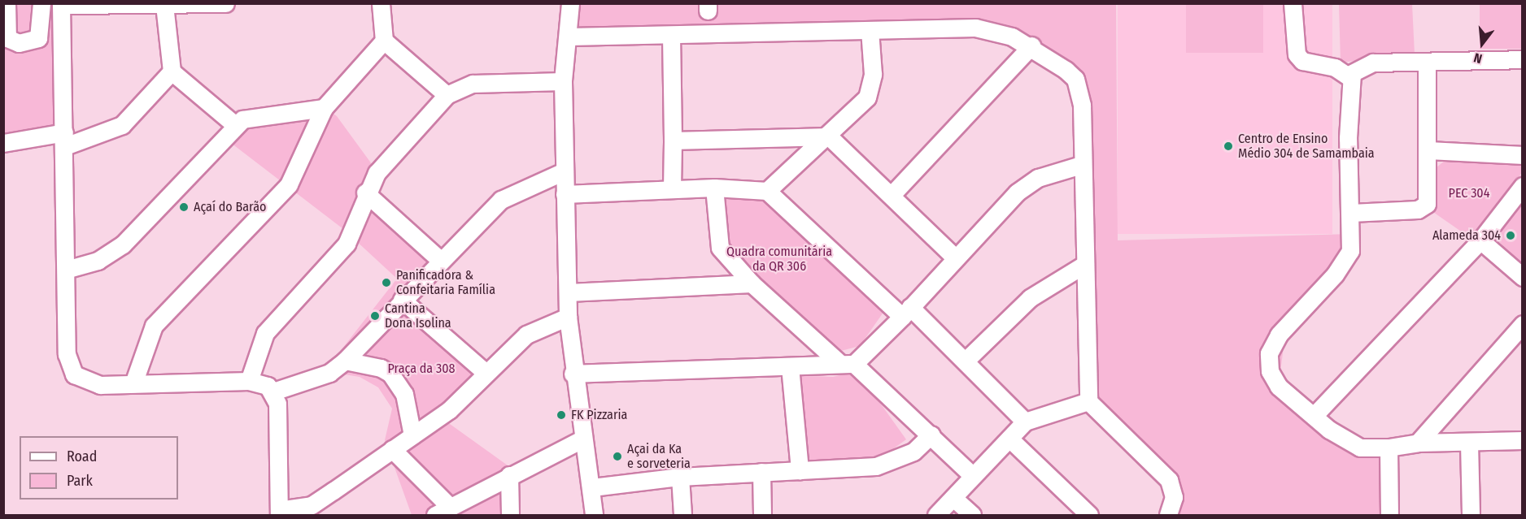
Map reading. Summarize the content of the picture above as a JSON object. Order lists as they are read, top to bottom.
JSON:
{
  "parks": ["PEC 304", "Quadra comunitária da QR 306", "Praça da 308"],
  "places": [
    "Centro de Ensino Médio 304 de Samambaia",
    "Açaí do Barão",
    "Alameda 304",
    "Panificadora & Confeitaria Família",
    "Cantina Dona Isolina",
    "FK Pizzaria",
    "Açai da Ka e sorveteria"
  ],
  "legend": ["Road", "Park"],
  "north": "bottom"
}
